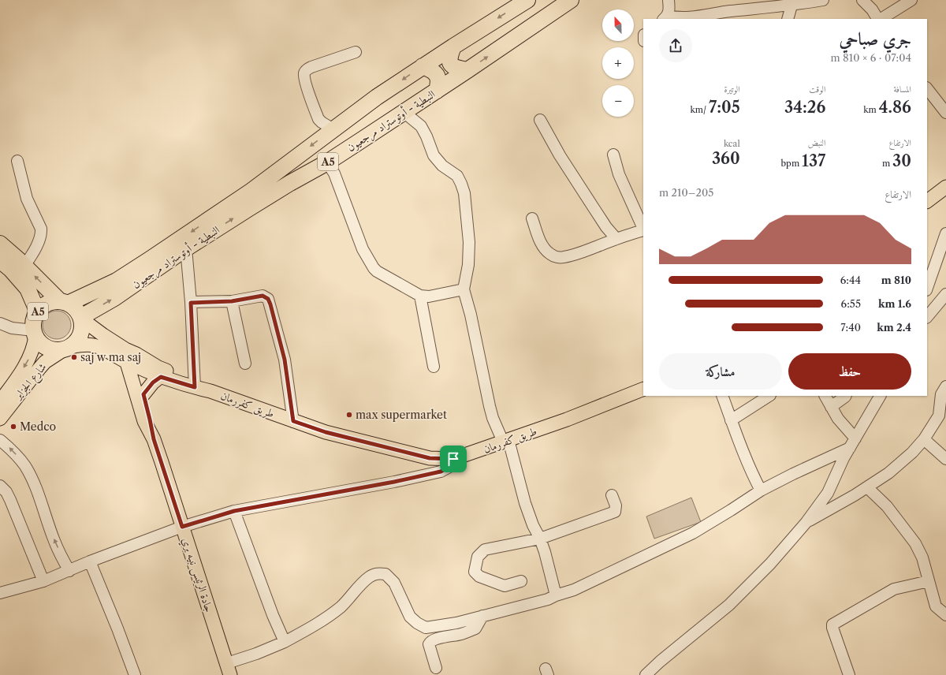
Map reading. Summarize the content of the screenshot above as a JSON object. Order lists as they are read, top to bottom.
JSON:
{
  "streets": {
    "highway": ["النبطية - أوتوستراد مرجعيون", "A5"],
    "main road": ["شارع الجزاير", "طريق كفررمان", "جادة الرئيس نبيه بري"]
  },
  "crossings": [
    ["النبطية - أوتوستراد مرجعيون", "A5"],
    ["النبطية - أوتوستراد مرجعيون", "شارع الجزاير"],
    ["A5", "شارع الجزاير"]
  ],
  "places": ["saj w ma saj", "max supermarket", "Medco"],
  "north": "top",
  "page": {
    "map_buttons": ["+", "−"],
    "heading": ["جري صباحي", "07:04 · 6 × 810 m"],
    "stats": [
      ["المسافة", "4.86 km"],
      ["الوقت", "34:26"],
      ["الوتيرة", "7:05 /km"],
      ["الارتفاع", "30 m"],
      ["النبض", "137 bpm"],
      ["kcal", "360"]
    ],
    "chart": ["الارتفاع", "205–210 m"],
    "list": [
      {
        "name": "810 m",
        "note": "6:44"
      },
      {
        "name": "1.6 km",
        "note": "6:55"
      },
      {
        "name": "2.4 km",
        "note": "7:40"
      }
    ],
    "buttons": ["حفظ", "مشاركة"]
  }
}
